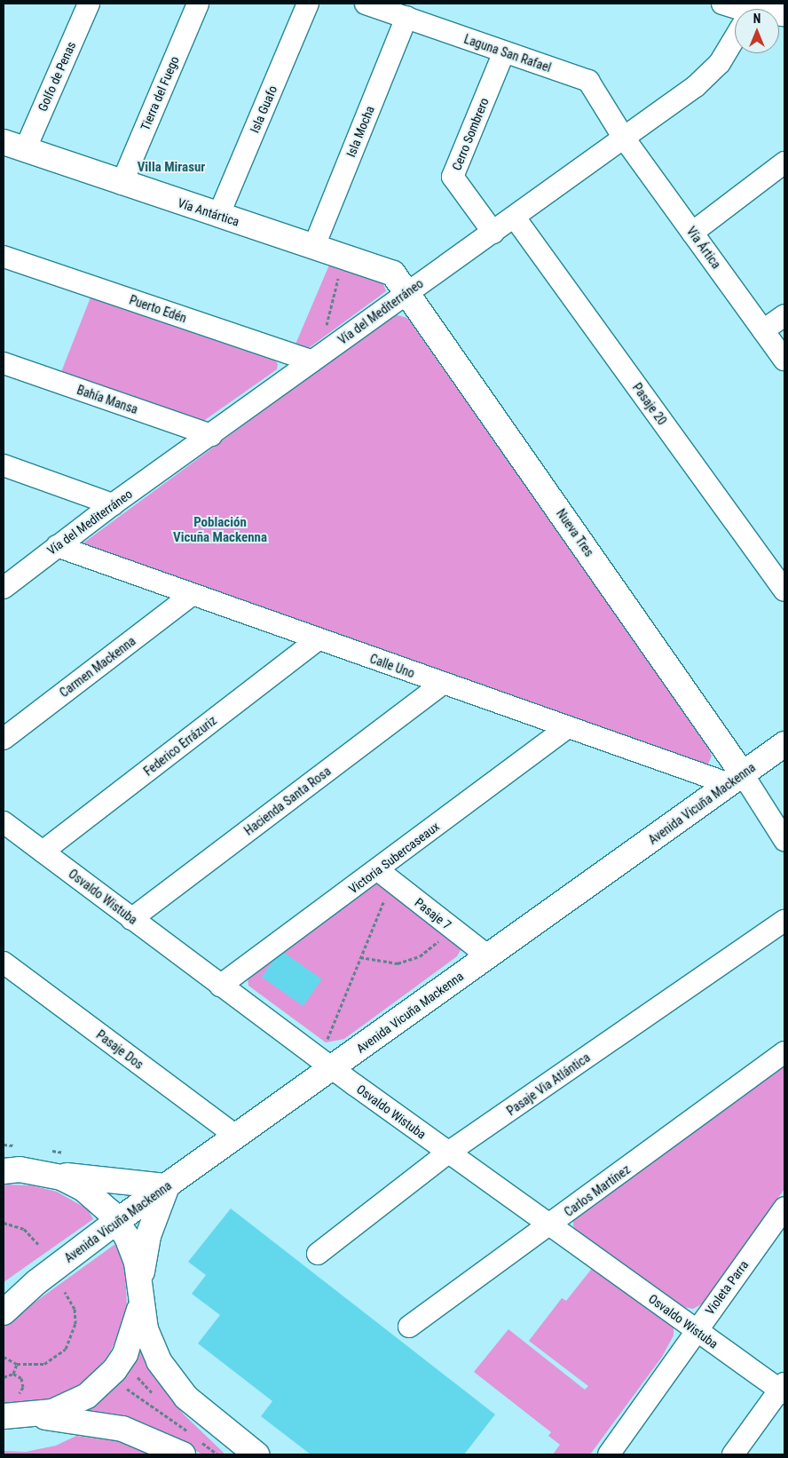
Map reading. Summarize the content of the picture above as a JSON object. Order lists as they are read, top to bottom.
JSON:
{
  "streets": {
    "street": [
      "Laguna San Rafael",
      "Golfo de Penas",
      "Tierra del Fuego",
      "Isla Guafo",
      "Isla Mocha",
      "Cerro Sombrero",
      "Vía Antártica",
      "Vía Ártica",
      "Puerto Edén",
      "Vía del Mediterráneo",
      "Bahía Mansa",
      "Pasaje 20",
      "Nueva Tres",
      "Calle Uno",
      "Carmen Mackenna",
      "Federico Errázuriz",
      "Hacienda Santa Rosa",
      "Avenida Vicuña Mackenna",
      "Victoria Subercaseaux",
      "Osvaldo Wistuba",
      "Pasaje 7",
      "Pasaje Dos",
      "Pasaje Via Atlántica",
      "Carlos Martínez",
      "Violeta Parra"
    ]
  },
  "crossings": [
    ["Laguna San Rafael", "Isla Mocha"],
    ["Laguna San Rafael", "Cerro Sombrero"],
    ["Laguna San Rafael", "Vía Ártica"],
    ["Laguna San Rafael", "Vía del Mediterráneo"],
    ["Golfo de Penas", "Vía Antártica"],
    ["Tierra del Fuego", "Vía Antártica"],
    ["Isla Guafo", "Vía Antártica"],
    ["Isla Mocha", "Vía Antártica"],
    ["Cerro Sombrero", "Vía del Mediterráneo"],
    ["Vía Antártica", "Vía del Mediterráneo"],
    ["Vía Antártica", "Nueva Tres"],
    ["Vía Ártica", "Vía del Mediterráneo"],
    ["Puerto Edén", "Vía del Mediterráneo"],
    ["Vía del Mediterráneo", "Bahía Mansa"],
    ["Vía del Mediterráneo", "Pasaje 20"],
    ["Vía del Mediterráneo", "Nueva Tres"],
    ["Vía del Mediterráneo", "Calle Uno"],
    ["Nueva Tres", "Calle Uno"],
    ["Nueva Tres", "Avenida Vicuña Mackenna"],
    ["Calle Uno", "Carmen Mackenna"],
    ["Calle Uno", "Federico Errázuriz"],
    ["Calle Uno", "Hacienda Santa Rosa"],
    ["Calle Uno", "Avenida Vicuña Mackenna"],
    ["Calle Uno", "Victoria Subercaseaux"],
    ["Federico Errázuriz", "Osvaldo Wistuba"],
    ["Hacienda Santa Rosa", "Osvaldo Wistuba"],
    ["Avenida Vicuña Mackenna", "Osvaldo Wistuba"],
    ["Avenida Vicuña Mackenna", "Pasaje 7"],
    ["Avenida Vicuña Mackenna", "Pasaje Dos"],
    ["Victoria Subercaseaux", "Osvaldo Wistuba"],
    ["Victoria Subercaseaux", "Pasaje 7"],
    ["Osvaldo Wistuba", "Pasaje Via Atlántica"],
    ["Osvaldo Wistuba", "Carlos Martínez"],
    ["Osvaldo Wistuba", "Violeta Parra"]
  ],
  "districts": ["Villa Mirasur", "Población Vicuña Mackenna"],
  "north": "top"
}
